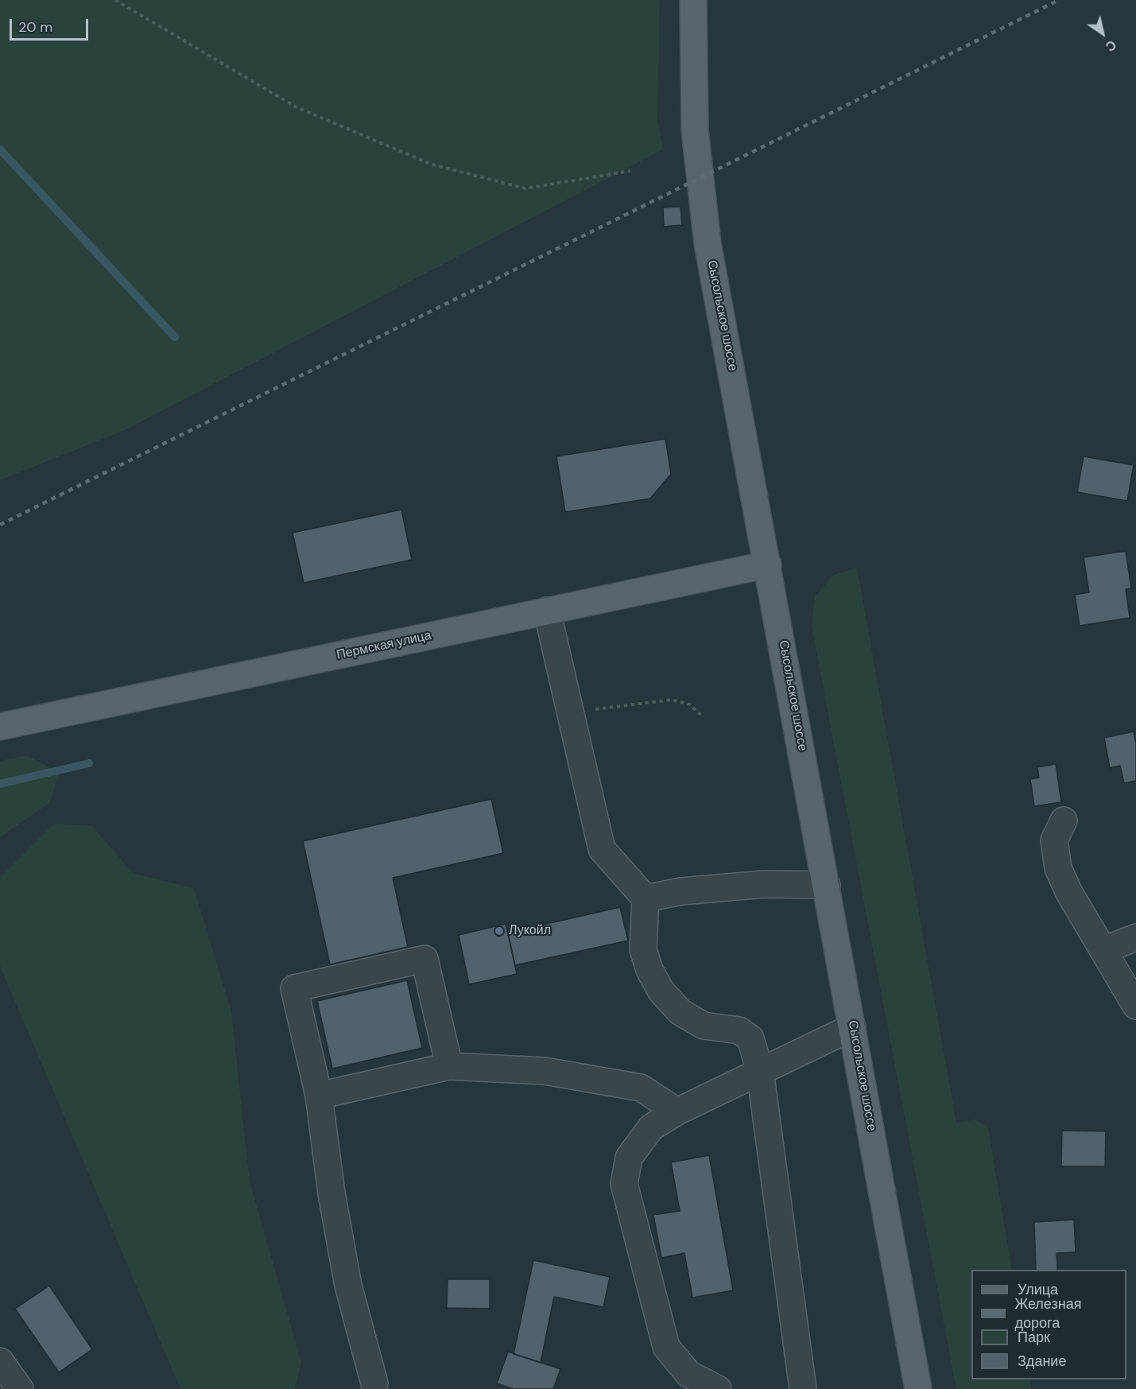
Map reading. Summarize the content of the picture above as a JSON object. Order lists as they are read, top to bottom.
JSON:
{
  "streets": {
    "main road": ["Сысольское шоссе", "Пермская улица"]
  },
  "crossings": [
    ["Сысольское шоссе", "Пермская улица"]
  ],
  "places": ["Лукойл"],
  "legend": [
    "Улица",
    "Железная дорога",
    "Парк",
    "Здание"
  ],
  "scale_bar": "20 m",
  "north": "bottom right"
}
